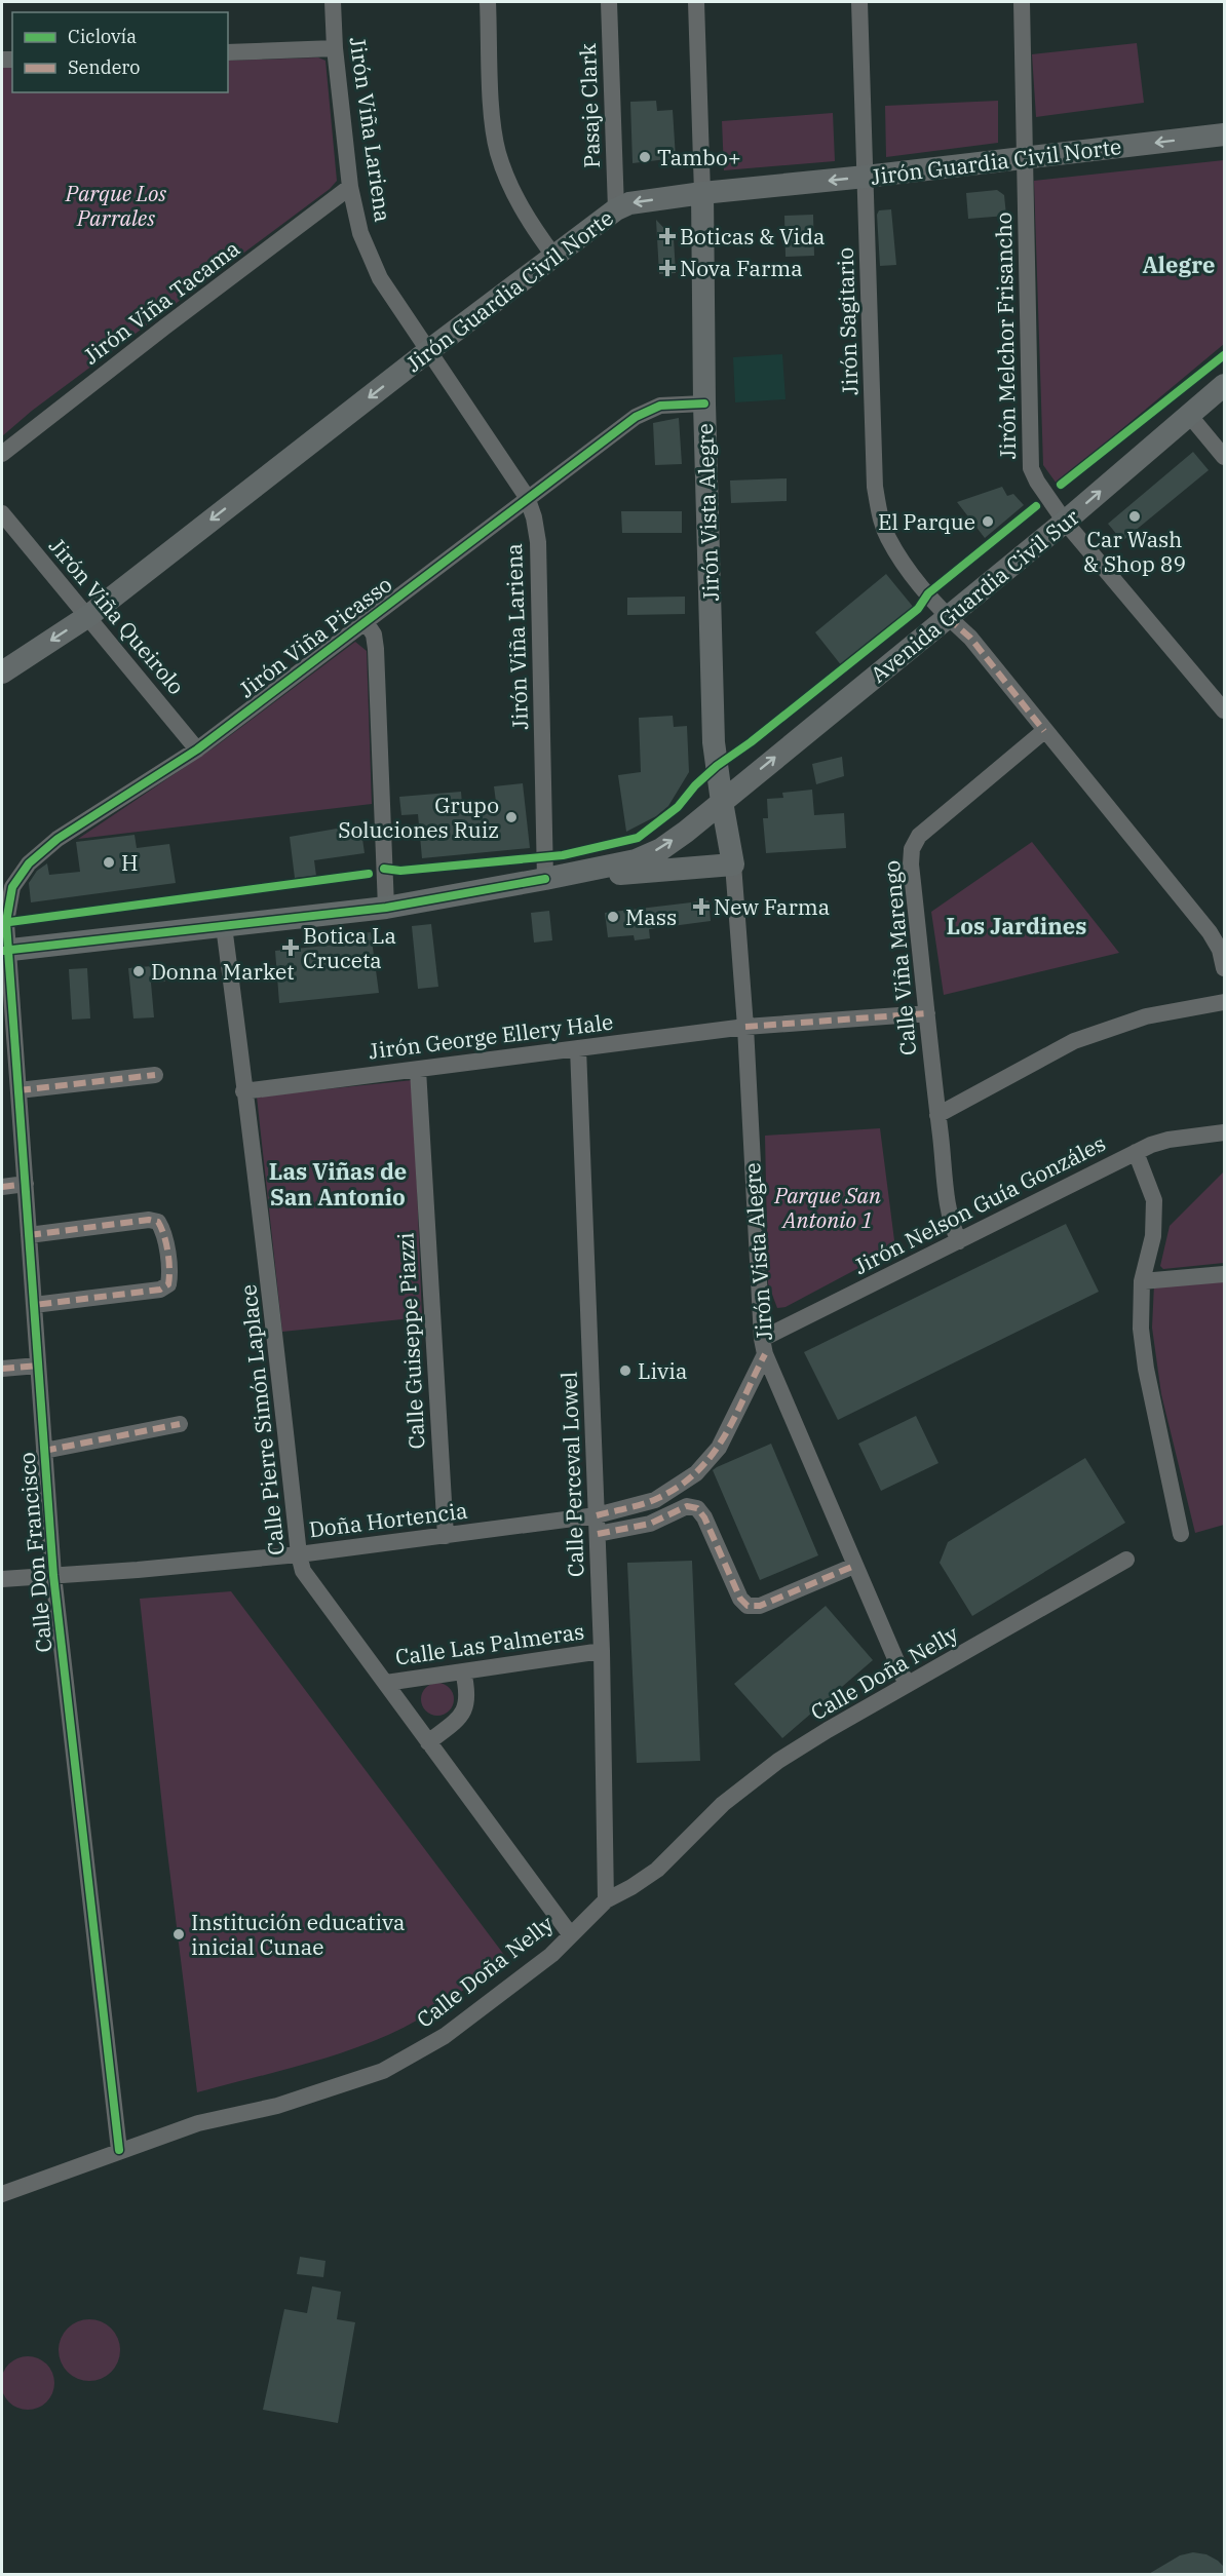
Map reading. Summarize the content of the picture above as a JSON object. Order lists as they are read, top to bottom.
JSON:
{
  "streets": {
    "main road": ["Jirón Guardia Civil Norte", "Jirón Vista Alegre", "Avenida Guardia Civil Sur"],
    "street": [
      "Pasaje Clark",
      "Jirón Viña Lariena",
      "Jirón Viña Tacama",
      "Jirón Sagitario",
      "Jirón Melchor Frisancho",
      "Jirón Viña Queirolo",
      "Jirón Viña Picasso",
      "Calle Viña Marengo",
      "Jirón George Ellery Hale",
      "Jirón Nelson Guía Gonzáles",
      "Calle Guiseppe Piazzi",
      "Calle Pierre Simón Laplace",
      "Calle Perceval Lowel",
      "Doña Hortencia",
      "Calle Don Francisco",
      "Calle Las Palmeras",
      "Calle Doña Nelly"
    ]
  },
  "crossings": [
    ["Pasaje Clark", "Jirón Guardia Civil Norte"],
    ["Jirón Viña Lariena", "Jirón Guardia Civil Norte"],
    ["Jirón Viña Lariena", "Jirón Viña Tacama"],
    ["Jirón Viña Lariena", "Avenida Guardia Civil Sur"],
    ["Jirón Viña Lariena", "Jirón Viña Picasso"],
    ["Jirón Guardia Civil Norte", "Jirón Sagitario"],
    ["Jirón Guardia Civil Norte", "Jirón Melchor Frisancho"],
    ["Jirón Guardia Civil Norte", "Jirón Vista Alegre"],
    ["Jirón Guardia Civil Norte", "Jirón Viña Queirolo"],
    ["Jirón Sagitario", "Avenida Guardia Civil Sur"],
    ["Jirón Sagitario", "Calle Viña Marengo"],
    ["Jirón Melchor Frisancho", "Avenida Guardia Civil Sur"],
    ["Jirón Vista Alegre", "Avenida Guardia Civil Sur"],
    ["Jirón Vista Alegre", "Jirón Viña Picasso"],
    ["Jirón Vista Alegre", "Jirón George Ellery Hale"],
    ["Jirón Vista Alegre", "Jirón Nelson Guía Gonzáles"],
    ["Jirón Vista Alegre", "Doña Hortencia"],
    ["Jirón Vista Alegre", "Calle Doña Nelly"],
    ["Avenida Guardia Civil Sur", "Jirón Viña Picasso"],
    ["Avenida Guardia Civil Sur", "Calle Pierre Simón Laplace"],
    ["Avenida Guardia Civil Sur", "Calle Don Francisco"],
    ["Jirón Viña Queirolo", "Jirón Viña Picasso"],
    ["Jirón Viña Picasso", "Calle Don Francisco"],
    ["Calle Viña Marengo", "Jirón George Ellery Hale"],
    ["Calle Viña Marengo", "Jirón Nelson Guía Gonzáles"],
    ["Jirón George Ellery Hale", "Calle Guiseppe Piazzi"],
    ["Jirón George Ellery Hale", "Calle Pierre Simón Laplace"],
    ["Jirón George Ellery Hale", "Calle Perceval Lowel"],
    ["Jirón Nelson Guía Gonzáles", "Doña Hortencia"],
    ["Calle Guiseppe Piazzi", "Doña Hortencia"],
    ["Calle Pierre Simón Laplace", "Doña Hortencia"],
    ["Calle Pierre Simón Laplace", "Calle Las Palmeras"],
    ["Calle Pierre Simón Laplace", "Calle Doña Nelly"],
    ["Calle Perceval Lowel", "Doña Hortencia"],
    ["Calle Perceval Lowel", "Calle Las Palmeras"],
    ["Calle Perceval Lowel", "Calle Doña Nelly"],
    ["Doña Hortencia", "Calle Don Francisco"],
    ["Calle Don Francisco", "Calle Doña Nelly"]
  ],
  "one_way": ["Jirón Guardia Civil Norte", "Avenida Guardia Civil Sur"],
  "districts": ["Alegre", "Los Jardines", "Las Viñas de San Antonio"],
  "parks": ["Parque Los Parrales", "Parque San Antonio 1"],
  "places": {
    "other": [
      "Tambo+",
      "Car Wash & Shop 89",
      "El Parque",
      "Grupo Soluciones Ruiz",
      "H",
      "Mass",
      "Donna Market",
      "Livia",
      "Institución educativa inicial Cunae"
    ],
    "health": [
      "Boticas & Vida",
      "Nova Farma",
      "New Farma",
      "Botica La Cruceta"
    ]
  },
  "legend": ["Ciclovía", "Sendero"]
}
